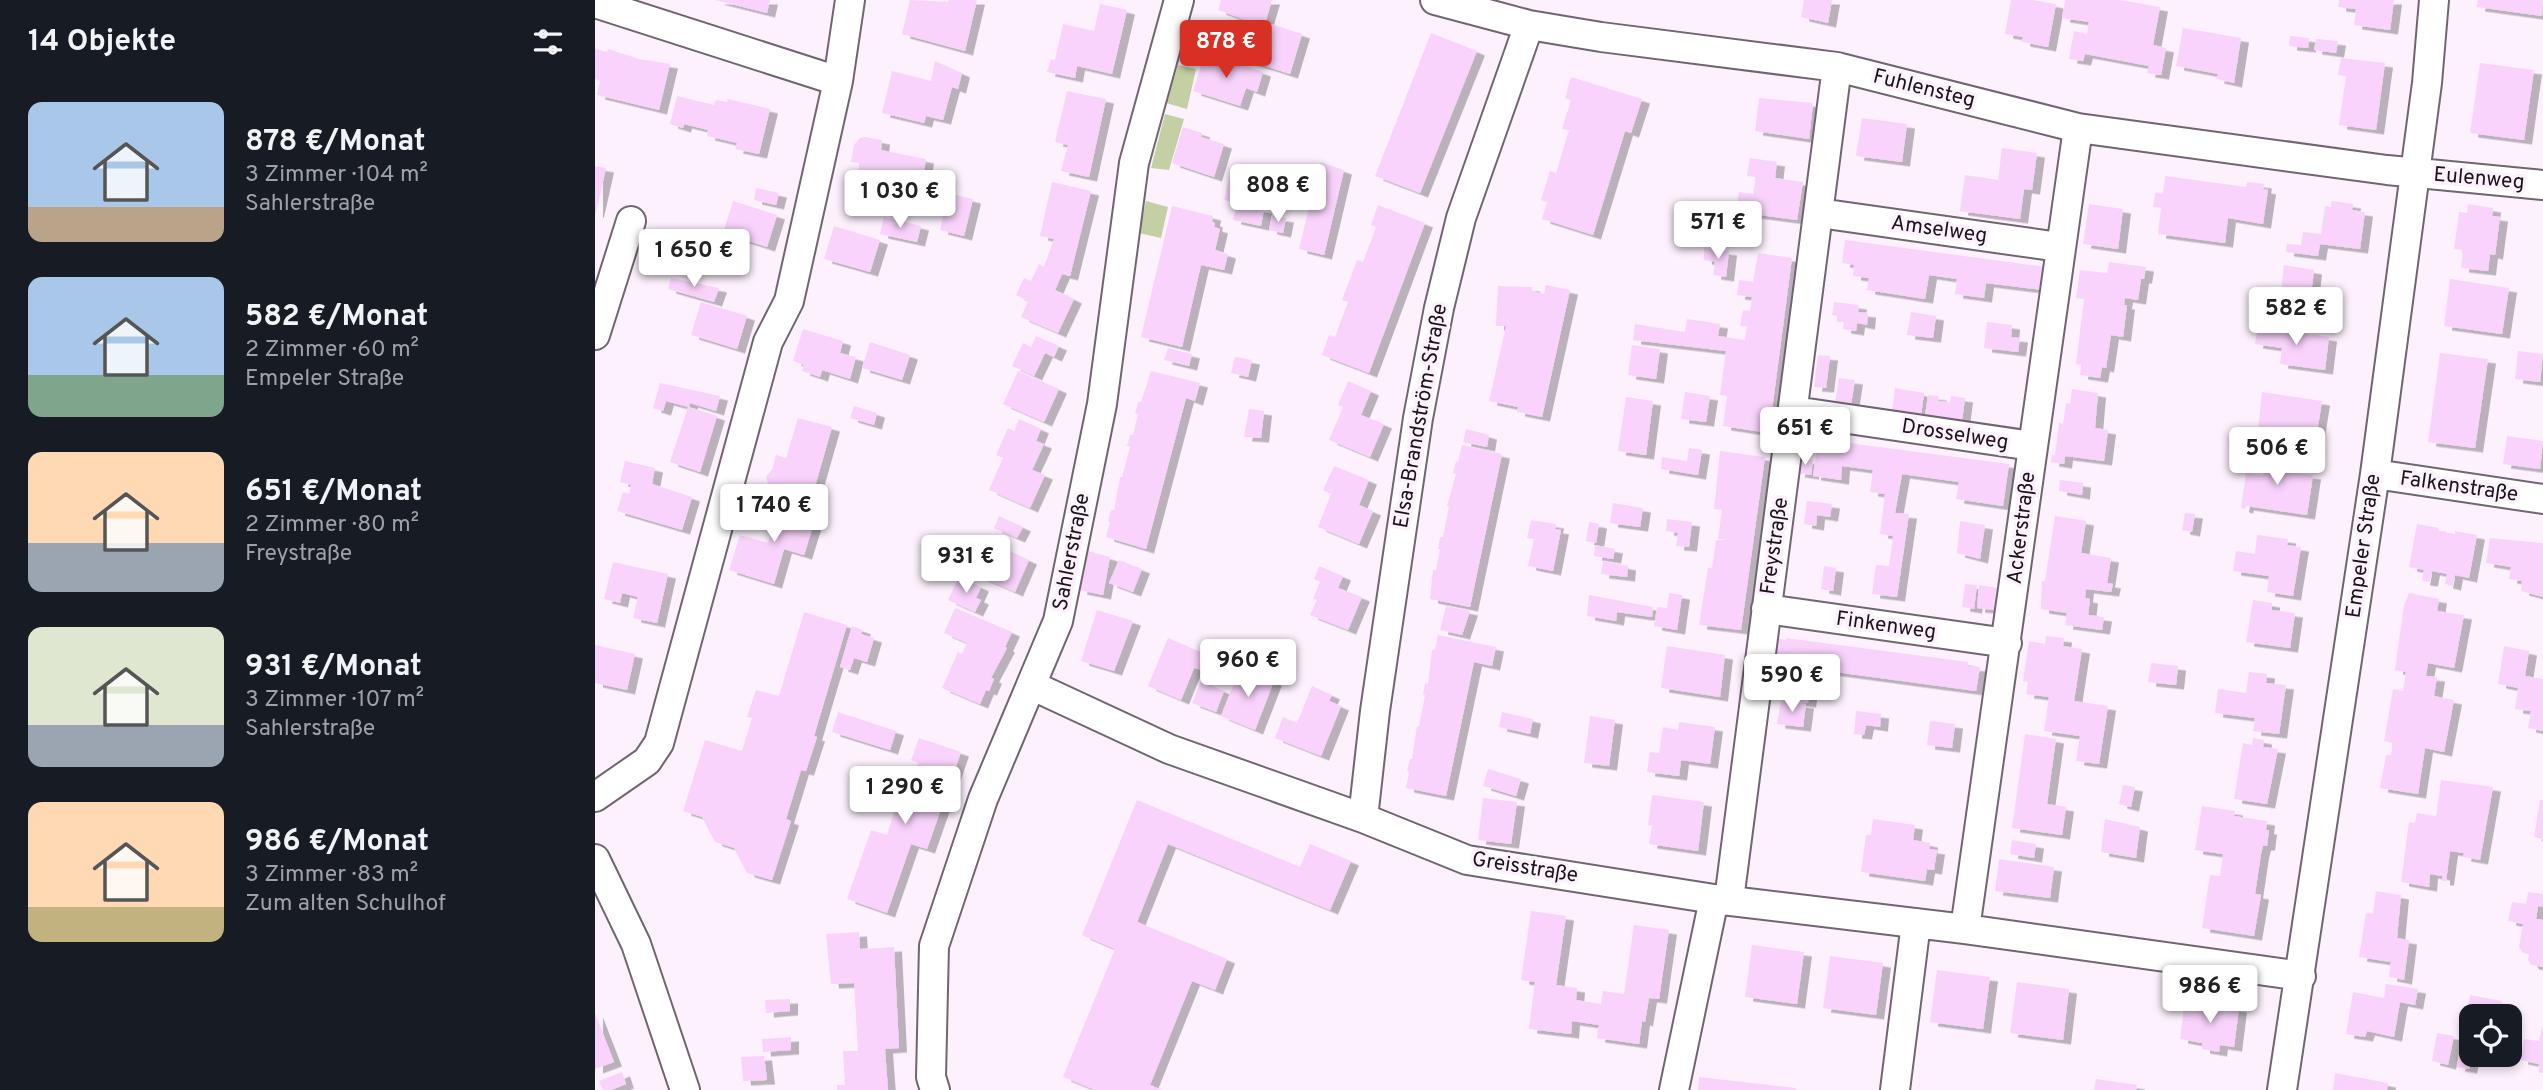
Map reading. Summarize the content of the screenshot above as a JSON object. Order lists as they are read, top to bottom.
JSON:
{
  "streets": {
    "street": [
      "Fuhlensteg",
      "Eulenweg",
      "Amselweg",
      "Elsa-Brandström-Straße",
      "Drosselweg",
      "Falkenstraße",
      "Ackerstraße",
      "Freystraße",
      "Empeler Straße",
      "Sahlerstraße",
      "Finkenweg",
      "Greisstraße"
    ]
  },
  "crossings": [
    ["Fuhlensteg", "Eulenweg"],
    ["Fuhlensteg", "Elsa-Brandström-Straße"],
    ["Fuhlensteg", "Ackerstraße"],
    ["Fuhlensteg", "Freystraße"],
    ["Fuhlensteg", "Empeler Straße"],
    ["Eulenweg", "Empeler Straße"],
    ["Amselweg", "Ackerstraße"],
    ["Amselweg", "Freystraße"],
    ["Elsa-Brandström-Straße", "Greisstraße"],
    ["Drosselweg", "Ackerstraße"],
    ["Drosselweg", "Freystraße"],
    ["Falkenstraße", "Empeler Straße"],
    ["Ackerstraße", "Finkenweg"],
    ["Ackerstraße", "Greisstraße"],
    ["Freystraße", "Finkenweg"],
    ["Freystraße", "Greisstraße"],
    ["Empeler Straße", "Greisstraße"],
    ["Sahlerstraße", "Greisstraße"]
  ],
  "page": {
    "heading": "14 Objekte",
    "price": [
      "878 €",
      "808 €",
      "1 030 €",
      "571 €",
      "1 650 €",
      "582 €",
      "651 €",
      "506 €",
      "1 740 €",
      "931 €",
      "960 €",
      "590 €",
      "1 290 €",
      "986 €"
    ],
    "list": [
      {
        "name": "878 €/Monat",
        "note": "3 Zimmer · 104 m² · Sahlerstraße"
      },
      {
        "name": "582 €/Monat",
        "note": "2 Zimmer · 60 m² · Empeler Straße"
      },
      {
        "name": "651 €/Monat",
        "note": "2 Zimmer · 80 m² · Freystraße"
      },
      {
        "name": "931 €/Monat",
        "note": "3 Zimmer · 107 m² · Sahlerstraße"
      },
      {
        "name": "986 €/Monat",
        "note": "3 Zimmer · 83 m² · Zum alten Schulhof"
      }
    ]
  }
}
